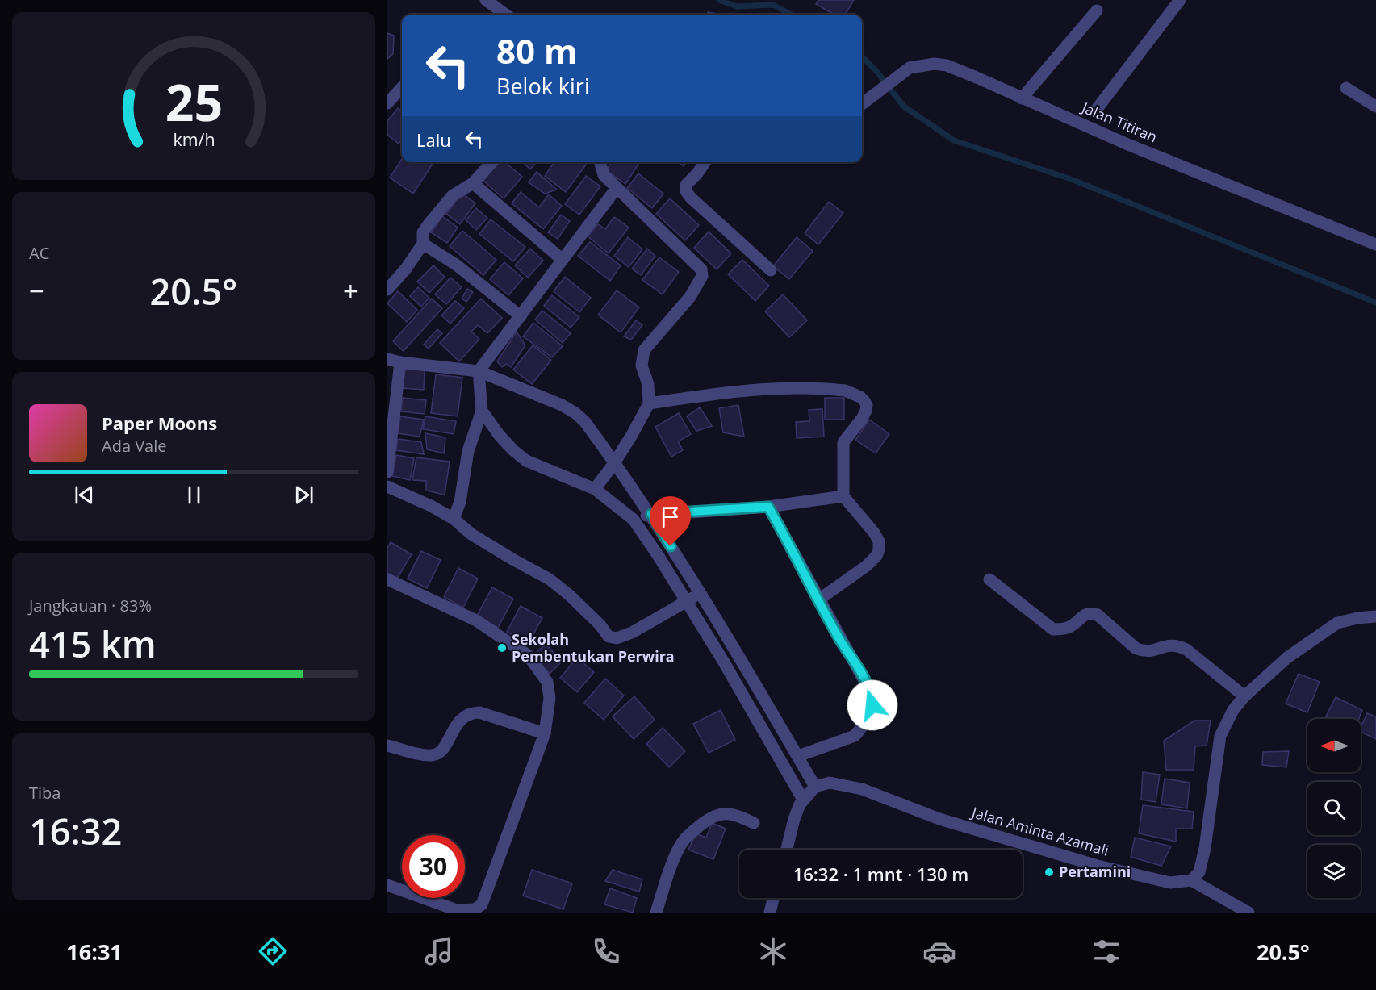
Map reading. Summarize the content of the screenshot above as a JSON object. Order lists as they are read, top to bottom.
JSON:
{
  "streets": {
    "street": ["Jalan Titiran", "Jalan Aminta Azamali"]
  },
  "places": ["Sekolah Pembentukan Perwira", "Pertamini"],
  "north": "left",
  "page": {
    "turn": ["80 m", "Belok kiri"],
    "then": "Lalu",
    "tile": [
      "AC",
      ["Jangkauan · 83%", "415 km"],
      ["Tiba", "16:32"]
    ],
    "heat": ["−", "20.5°", "+"],
    "song": ["Paper Moons", "Ada Vale"],
    "limit": "30",
    "trip": "16:32 · 1 mnt · 130 m",
    "tabs": ["16:31", "20.5°"],
    "gauge": ["25", "km/h"]
  }
}
